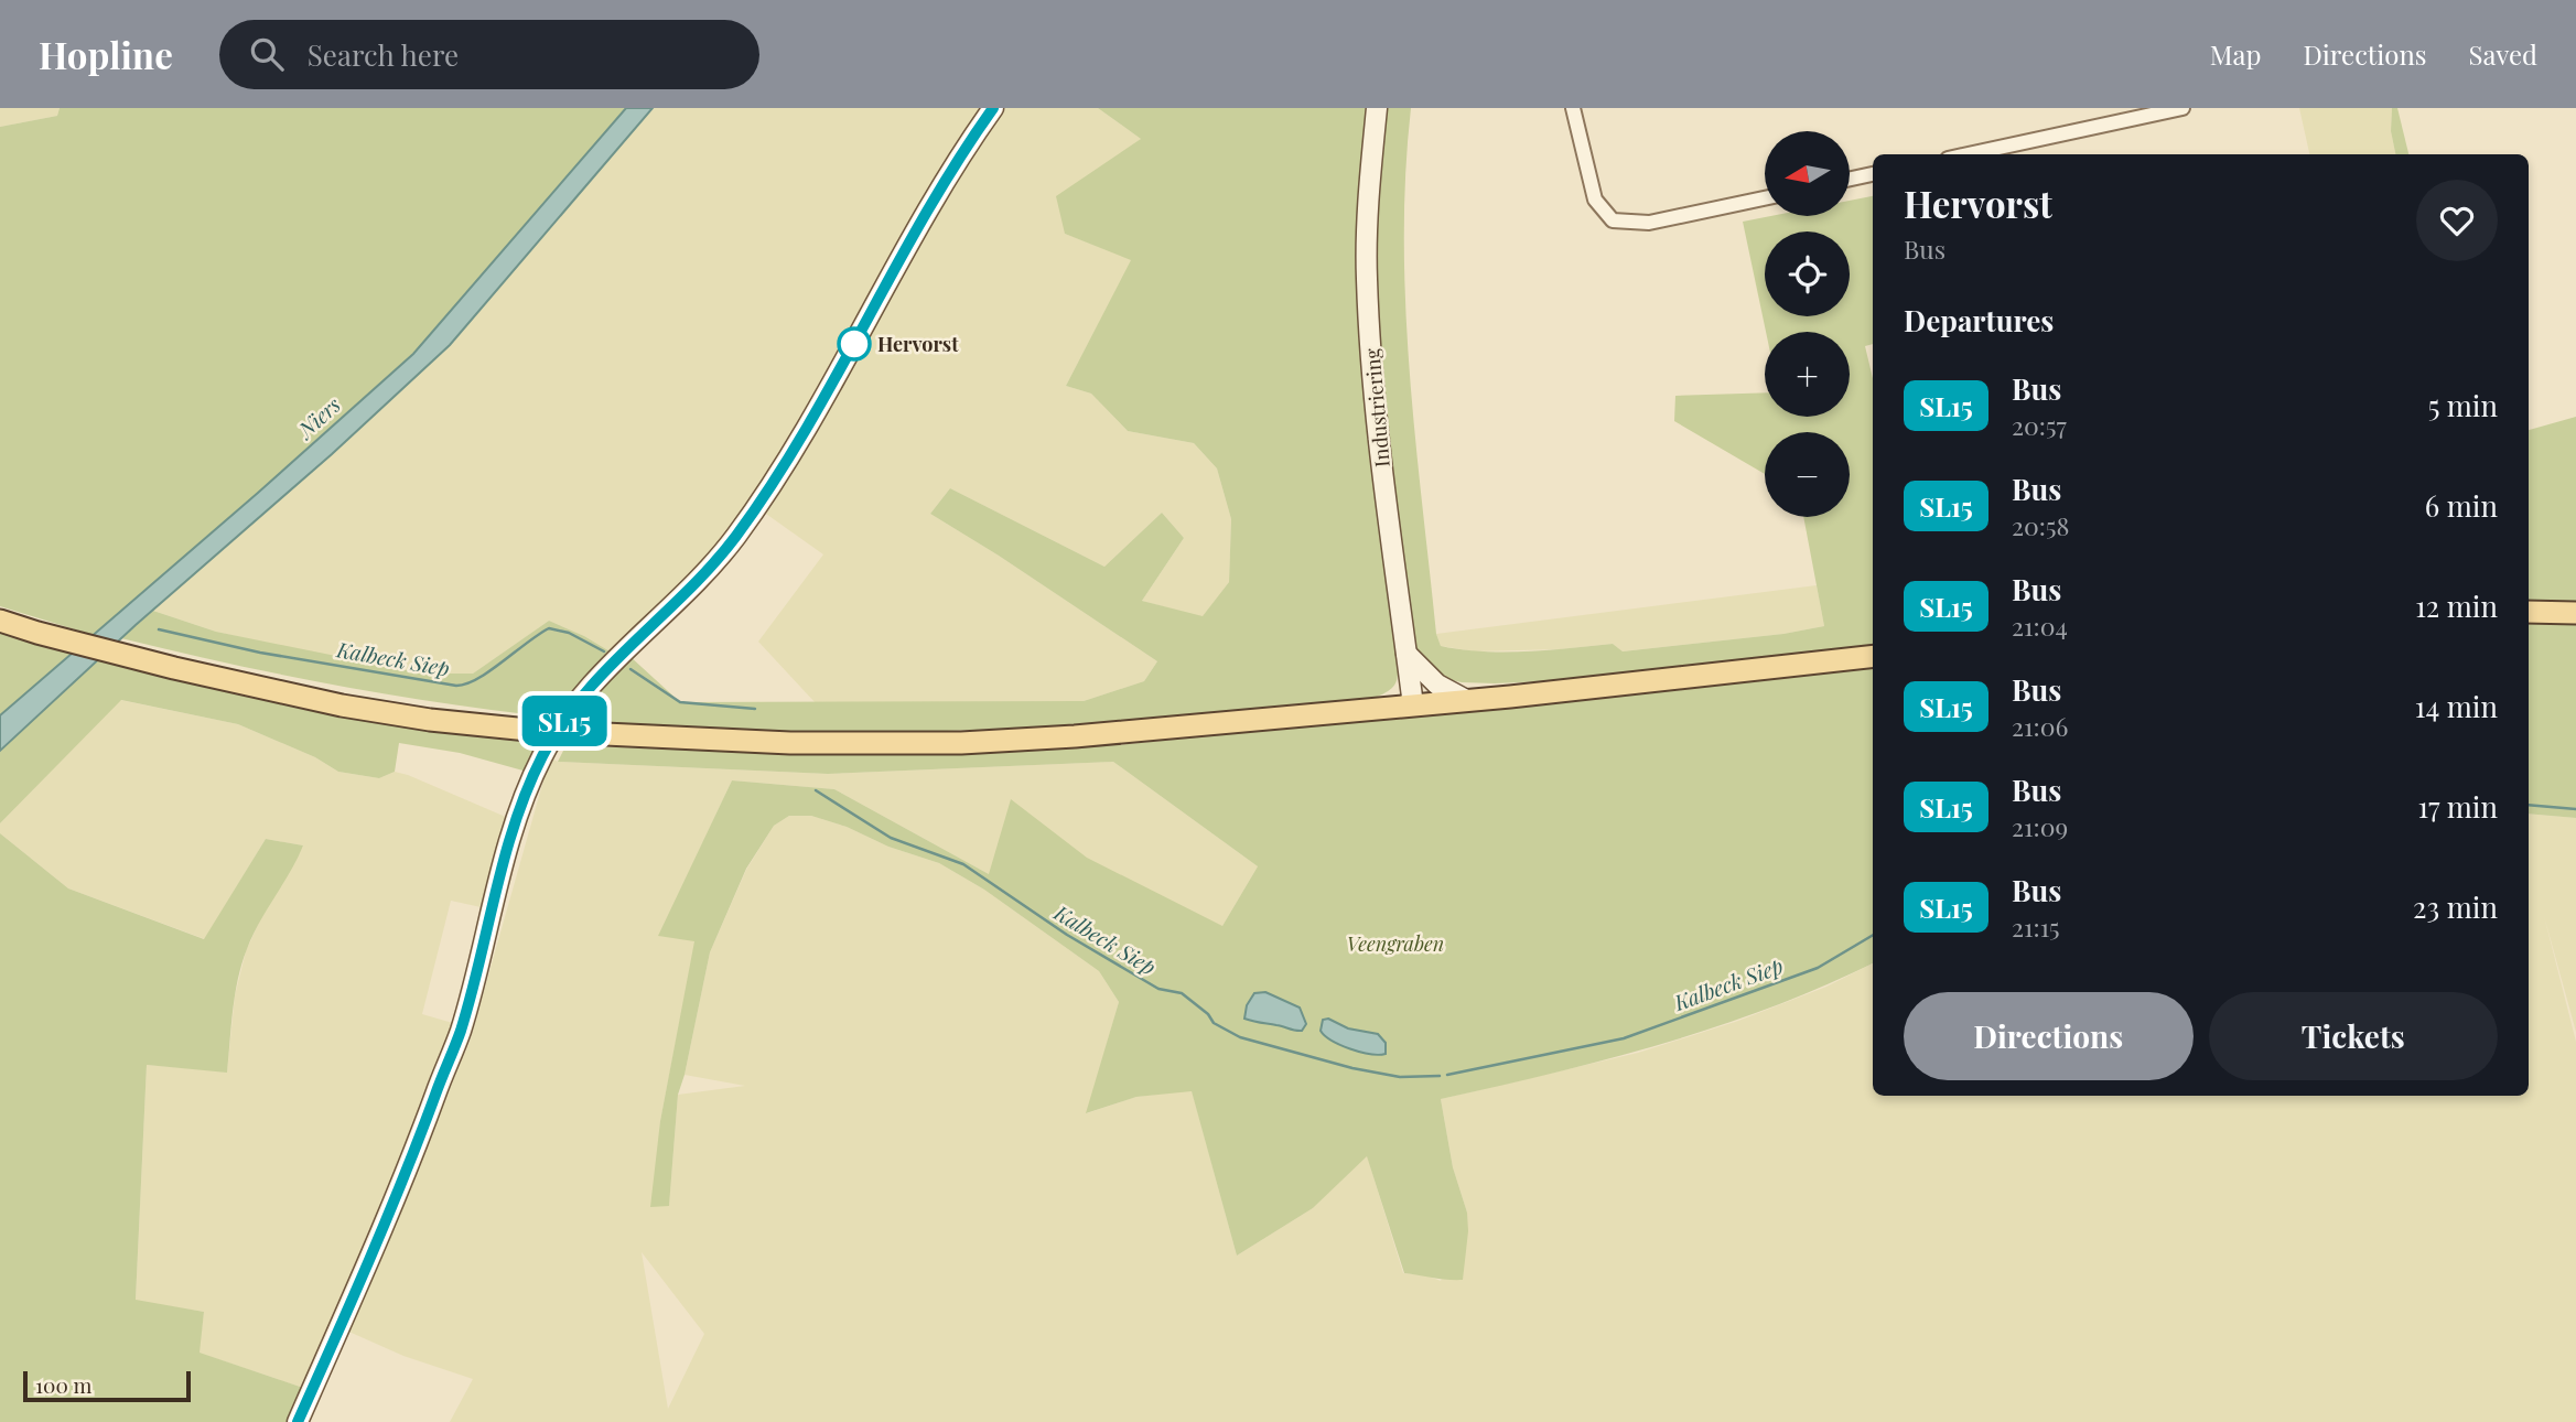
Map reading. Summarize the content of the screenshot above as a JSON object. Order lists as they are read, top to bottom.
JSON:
{
  "streets": {
    "street": ["Industriering"]
  },
  "water": ["Niers", "Kalbeck Siep"],
  "parks": ["Veengraben"],
  "places": ["Hervorst"],
  "lines": ["bus line SL15"],
  "scale_bar": "100 m",
  "north": "left",
  "page": {
    "header": "Hopline",
    "search": "Search here",
    "nav": ["Map", "Directions", "Saved"],
    "on_map": "SL15",
    "map_buttons": ["+", "−"],
    "heading": [
      ["Hervorst", "Bus"],
      "Departures"
    ],
    "list": [
      {
        "mark": "SL15",
        "name": "Bus",
        "note": "20:57",
        "value": "5 min"
      },
      {
        "mark": "SL15",
        "name": "Bus",
        "note": "20:58",
        "value": "6 min"
      },
      {
        "mark": "SL15",
        "name": "Bus",
        "note": "21:04",
        "value": "12 min"
      },
      {
        "mark": "SL15",
        "name": "Bus",
        "note": "21:06",
        "value": "14 min"
      },
      {
        "mark": "SL15",
        "name": "Bus",
        "note": "21:09",
        "value": "17 min"
      },
      {
        "mark": "SL15",
        "name": "Bus",
        "note": "21:15",
        "value": "23 min"
      }
    ],
    "buttons": ["Directions", "Tickets"],
    "scale": "100 m"
  }
}
